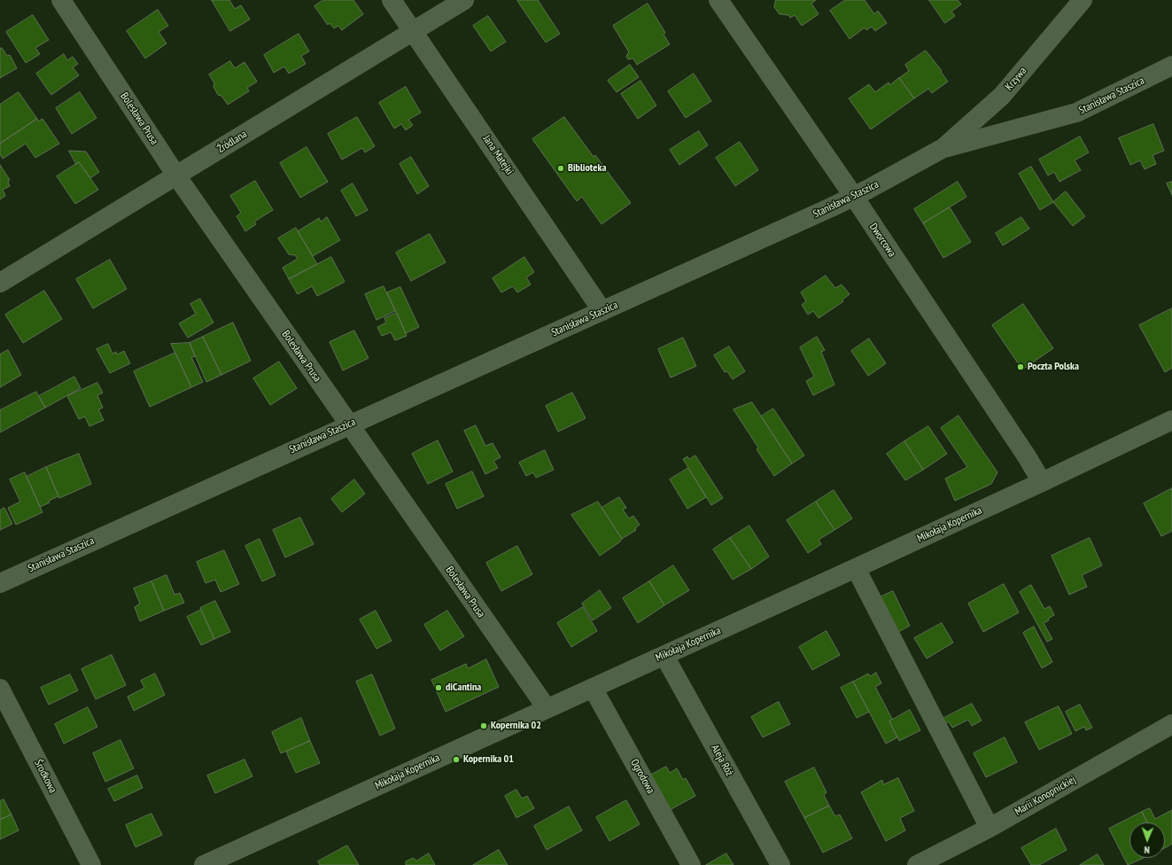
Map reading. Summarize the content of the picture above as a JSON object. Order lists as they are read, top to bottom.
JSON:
{
  "streets": {
    "street": [
      "Krzywa",
      "Stanisława Staszica",
      "Bolesława Prusa",
      "Źródlana",
      "Jana Matejki",
      "Dworcowa",
      "Mikołaja Kopernika",
      "Aleja Róż",
      "Środkowa",
      "Ogrodowa",
      "Marii Konopnickiej"
    ]
  },
  "crossings": [
    ["Krzywa", "Stanisława Staszica"],
    ["Stanisława Staszica", "Bolesława Prusa"],
    ["Stanisława Staszica", "Jana Matejki"],
    ["Stanisława Staszica", "Dworcowa"],
    ["Bolesława Prusa", "Źródlana"],
    ["Bolesława Prusa", "Mikołaja Kopernika"],
    ["Źródlana", "Jana Matejki"],
    ["Dworcowa", "Mikołaja Kopernika"],
    ["Mikołaja Kopernika", "Aleja Róż"],
    ["Mikołaja Kopernika", "Ogrodowa"]
  ],
  "places": [
    "Biblioteka",
    "Poczta Polska",
    "diCantina",
    "Kopernika 02",
    "Kopernika 01"
  ],
  "north": "bottom"
}
